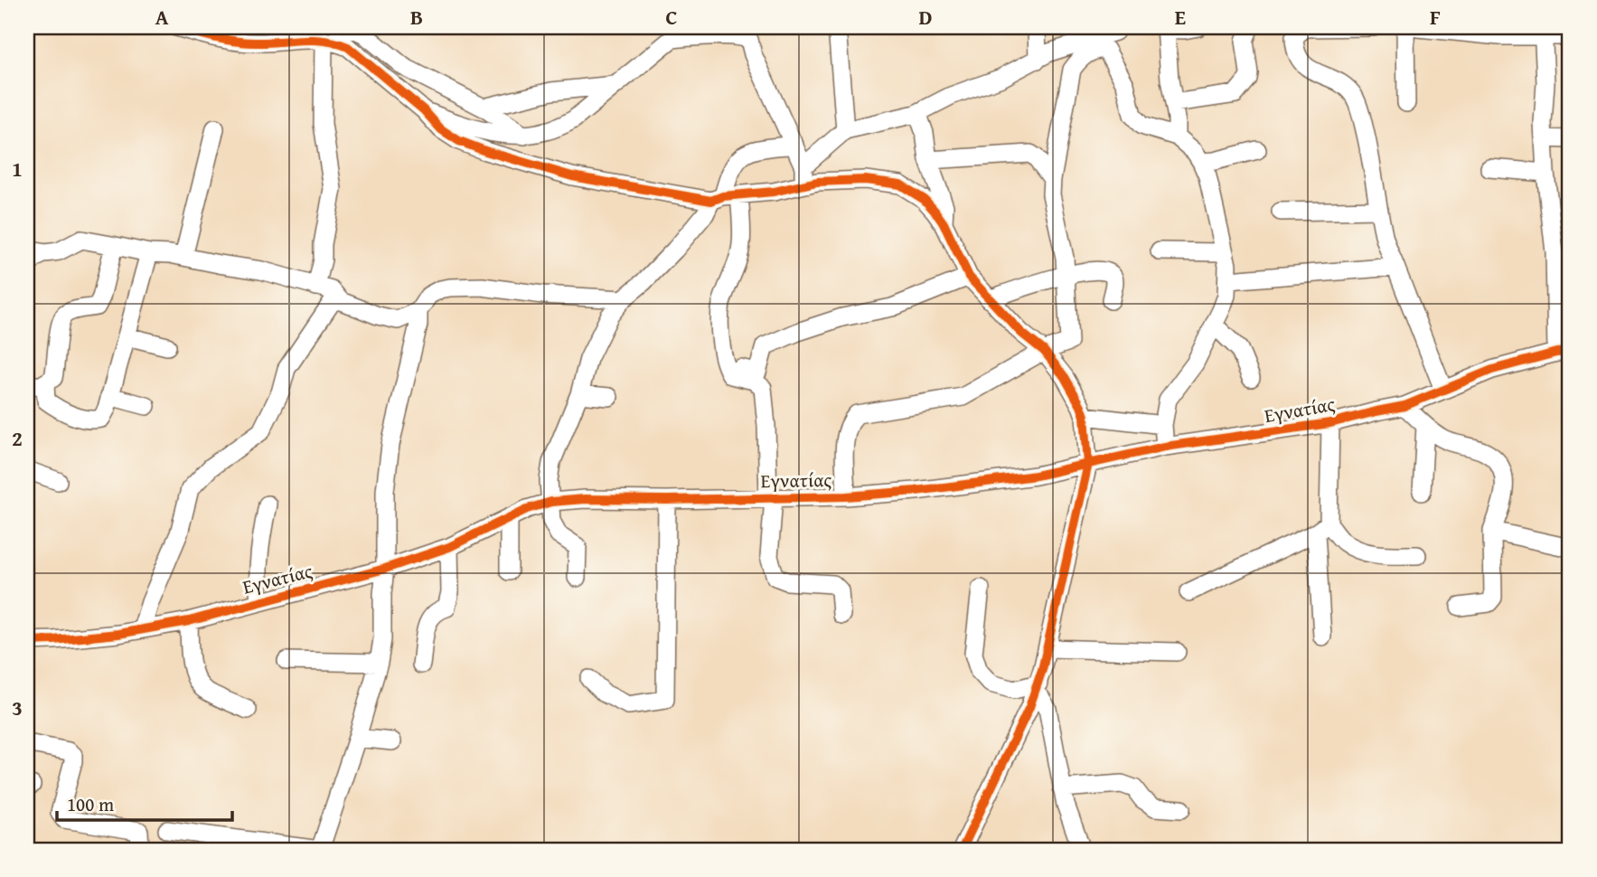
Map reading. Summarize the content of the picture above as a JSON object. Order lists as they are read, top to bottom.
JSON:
{
  "streets": {
    "street": ["Εγνατίας"]
  },
  "scale_bar": "100 m",
  "grid": {
    "columns": [
      "A",
      "B",
      "C",
      "D",
      "E",
      "F"
    ],
    "rows": ["1", "2", "3"]
  }
}
